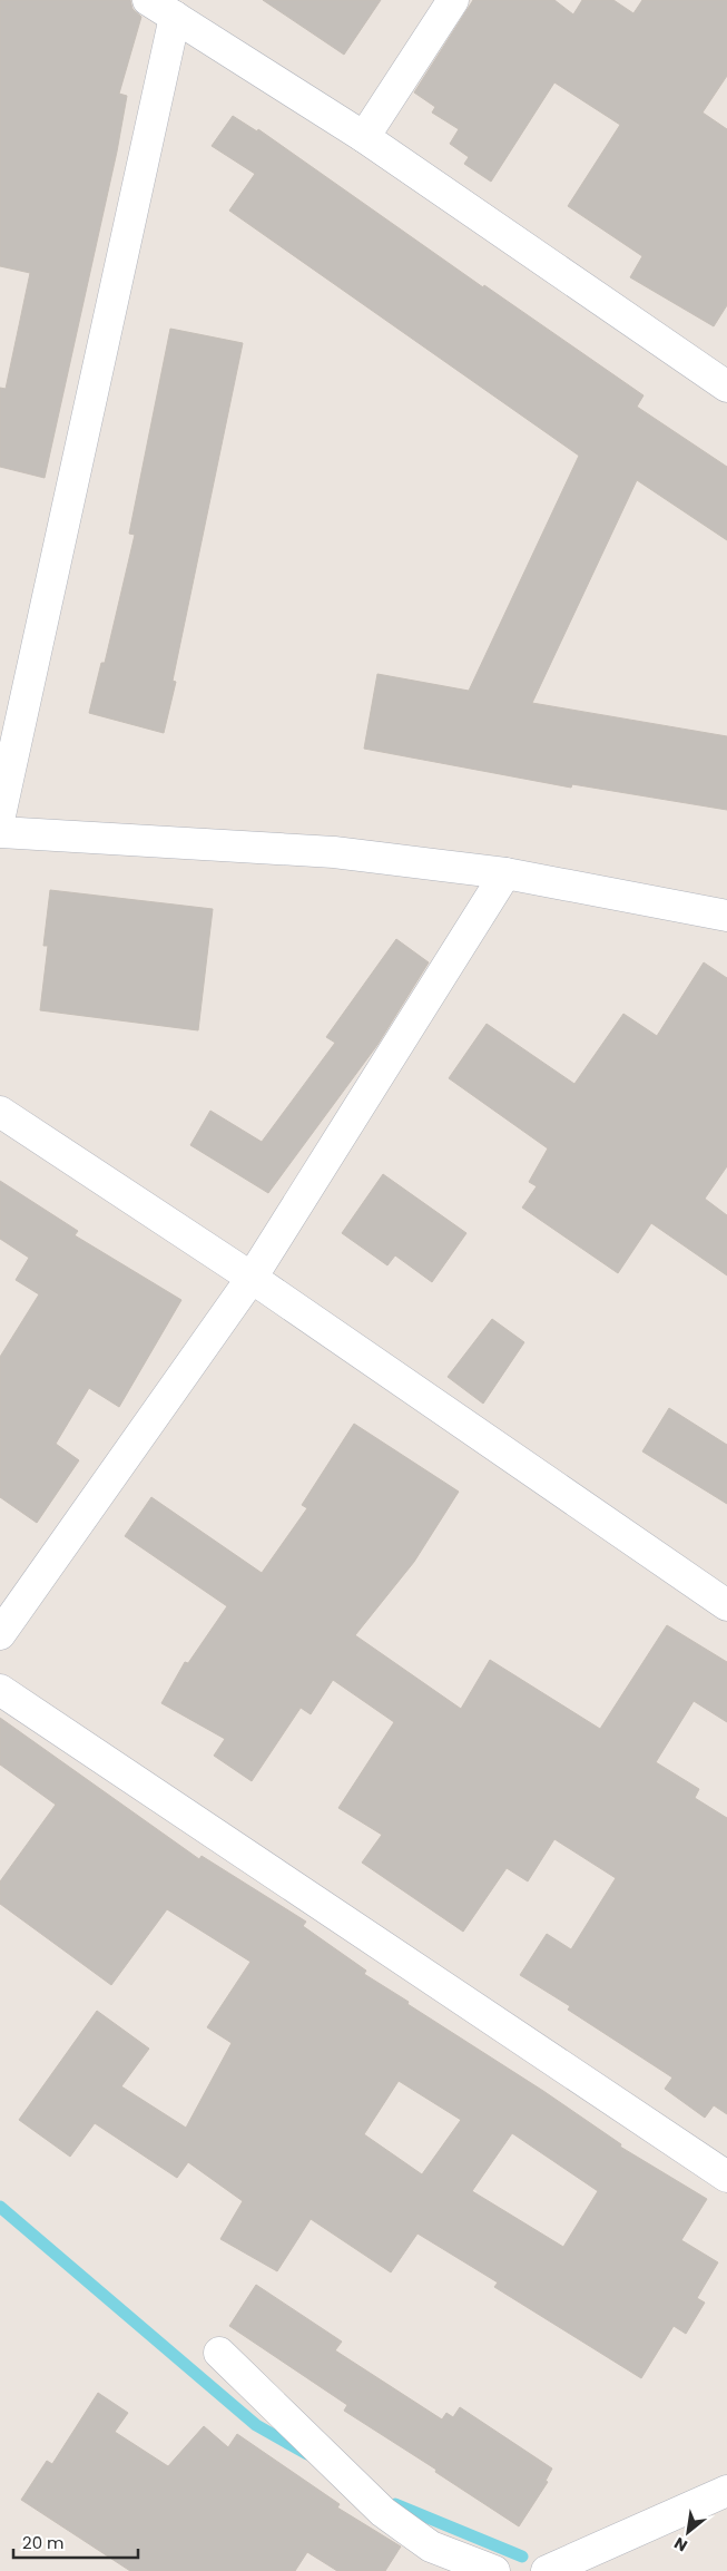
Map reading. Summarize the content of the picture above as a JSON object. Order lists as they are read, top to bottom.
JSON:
{
  "scale_bar": "20 m",
  "north": "bottom left"
}
